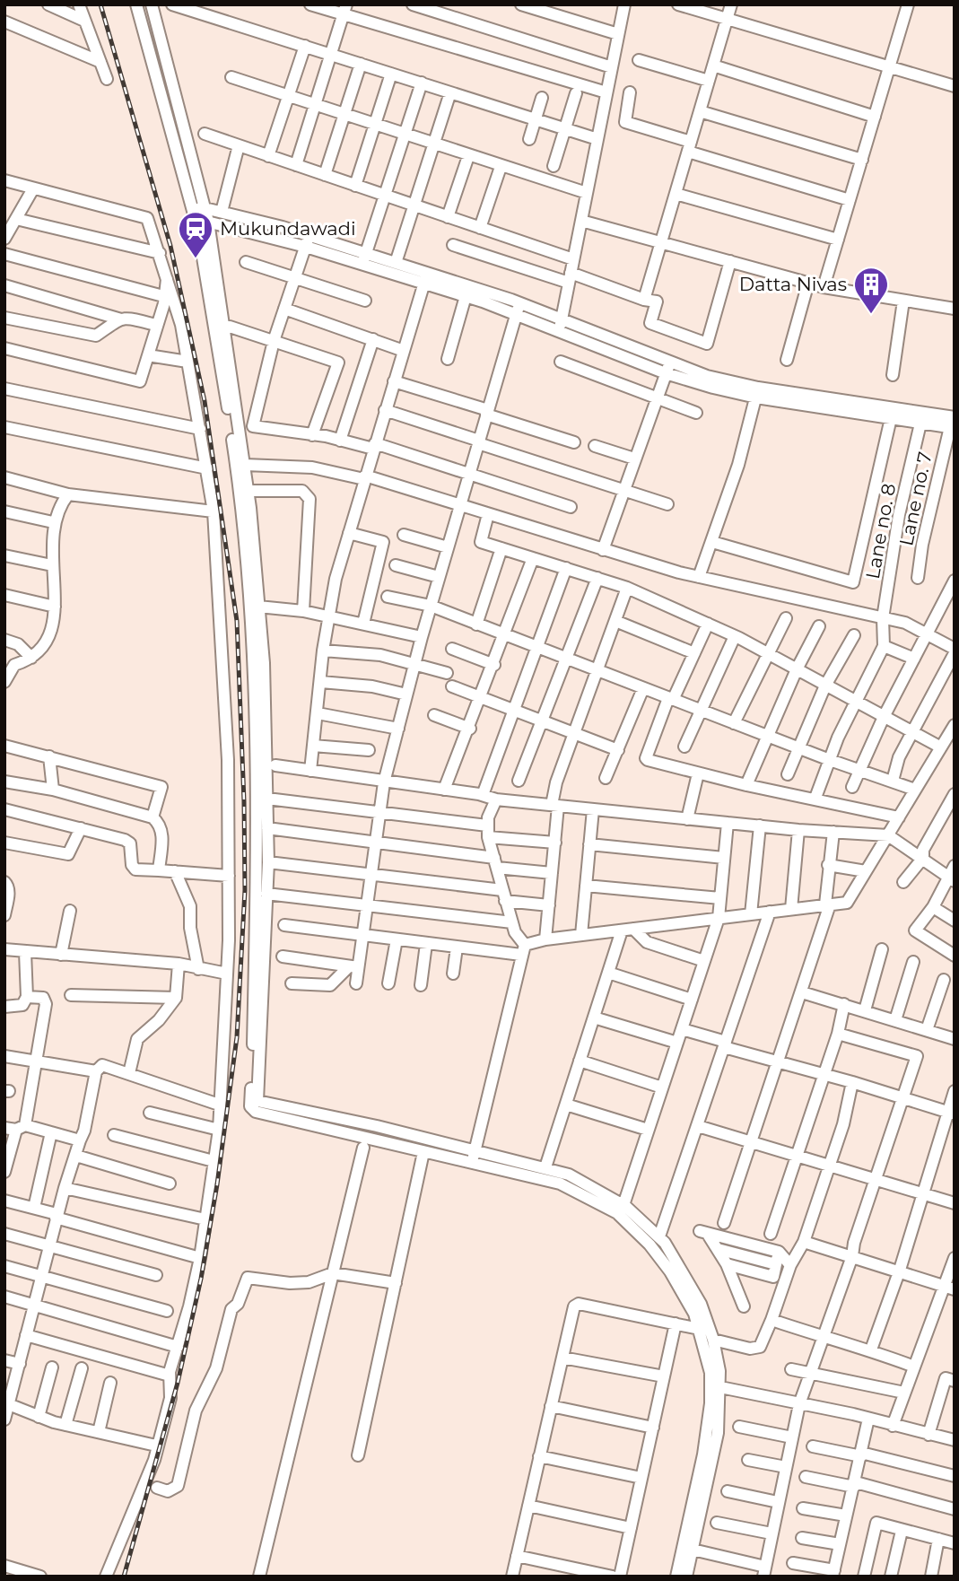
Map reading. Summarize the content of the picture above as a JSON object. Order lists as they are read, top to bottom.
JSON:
{
  "streets": {
    "street": ["Lane no. 7", "Lane no. 8"]
  },
  "places": {
    "station": ["Mukundawadi"],
    "building": ["Datta Nivas"]
  }
}
